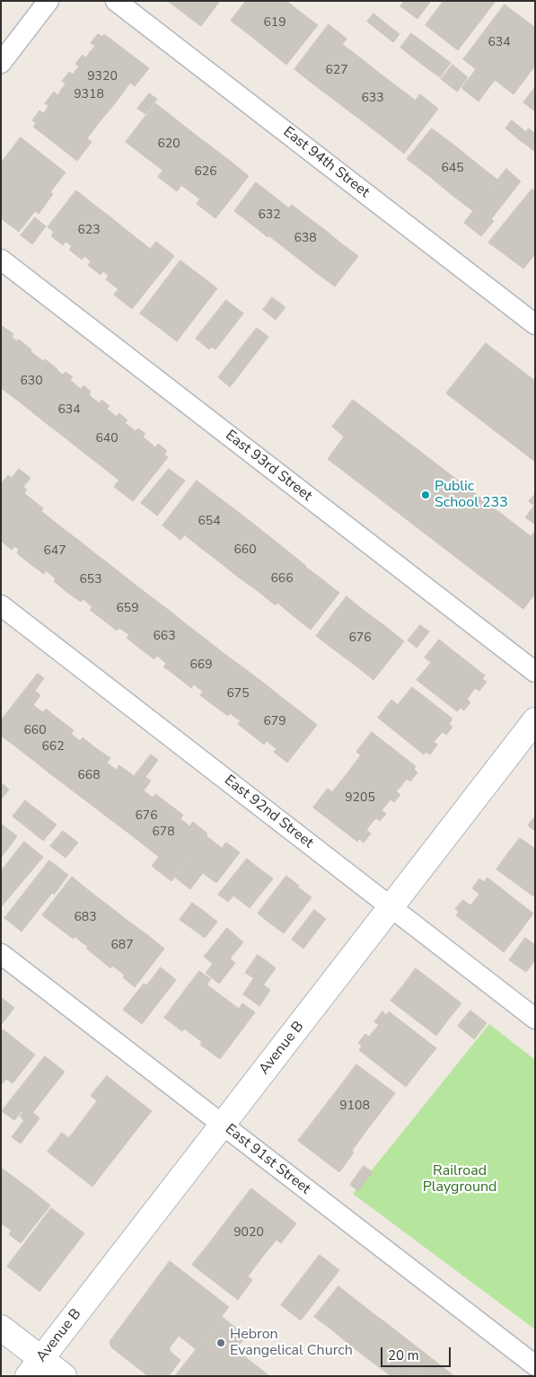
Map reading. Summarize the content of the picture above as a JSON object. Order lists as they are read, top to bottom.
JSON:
{
  "streets": {
    "street": [
      "East 94th Street",
      "East 93rd Street",
      "East 92nd Street",
      "Avenue B",
      "East 91st Street"
    ]
  },
  "crossings": [
    ["East 92nd Street", "Avenue B"],
    ["Avenue B", "East 91st Street"]
  ],
  "parks": ["Railroad Playground"],
  "places": ["Public School 233", "Hebron Evangelical Church"],
  "house_numbers": [
    "619",
    "634",
    "627",
    "9320",
    "9318",
    "633",
    "620",
    "645",
    "626",
    "632",
    "623",
    "638",
    "630",
    "634",
    "640",
    "654",
    "660",
    "647",
    "666",
    "653",
    "659",
    "663",
    "676",
    "669",
    "675",
    "679",
    "660",
    "662",
    "668",
    "9205",
    "676",
    "678",
    "683",
    "687",
    "9108",
    "9020"
  ],
  "scale_bar": "20 m"
}
